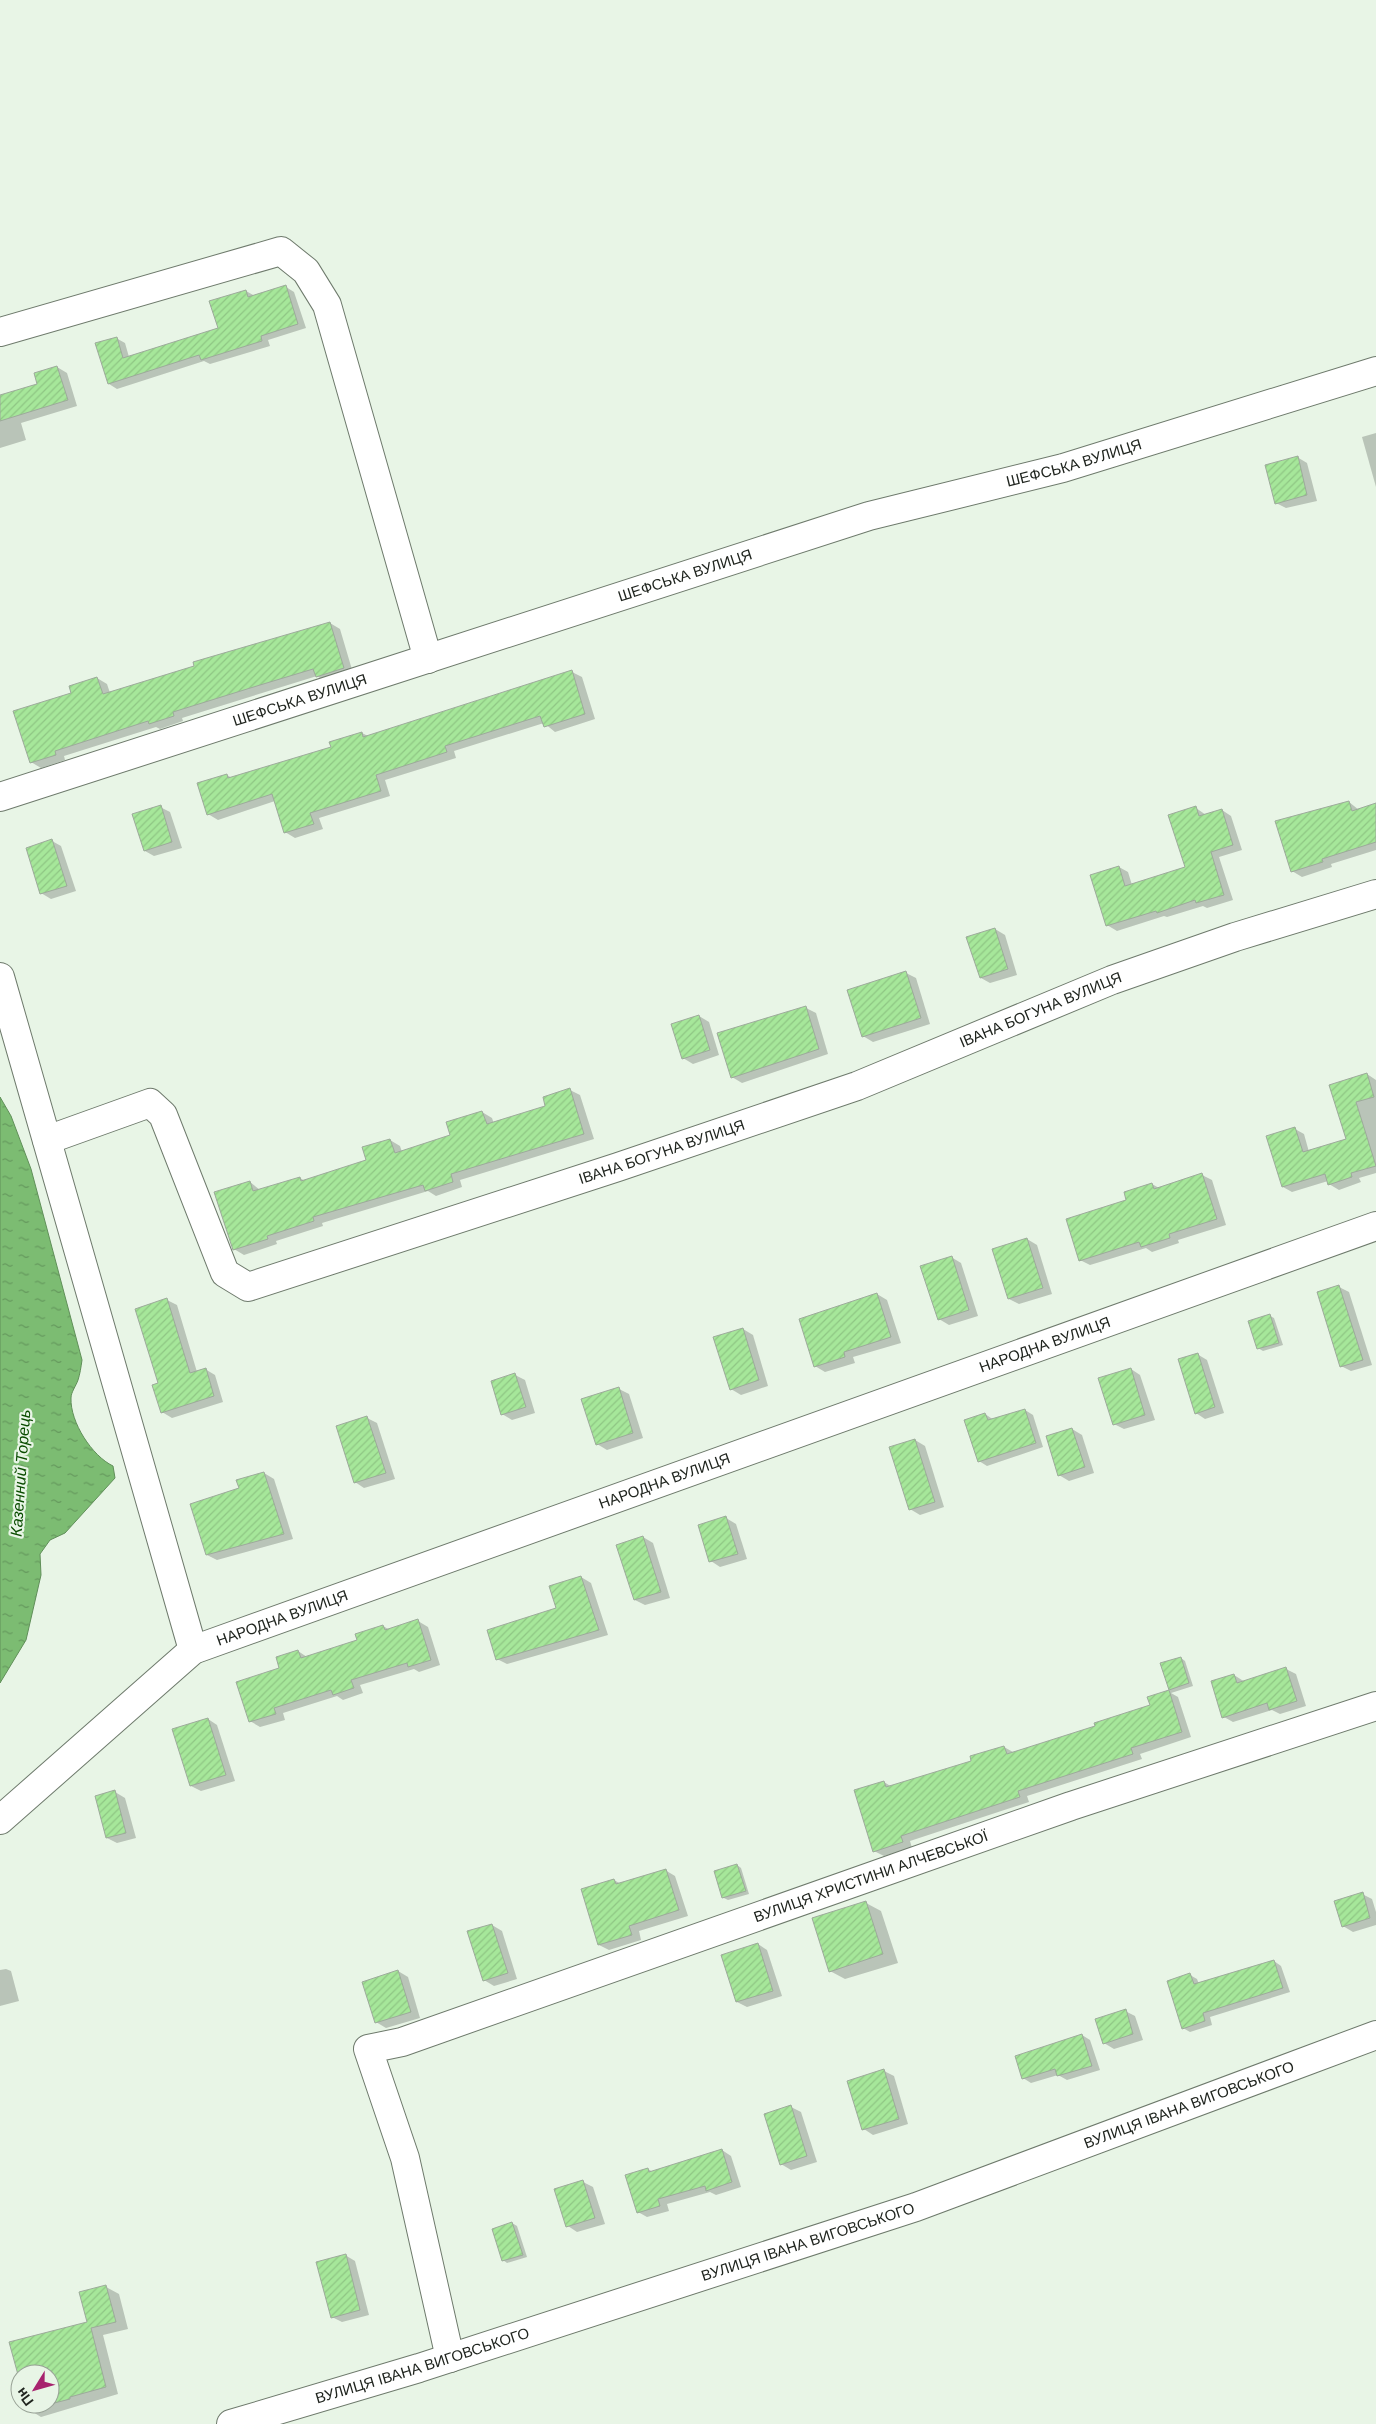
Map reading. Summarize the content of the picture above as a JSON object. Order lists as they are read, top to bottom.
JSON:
{
  "streets": {
    "street": [
      "ШЕФСЬКА ВУЛИЦЯ",
      "ІВАНА БОГУНА ВУЛИЦЯ",
      "НАРОДНА ВУЛИЦЯ",
      "ВУЛИЦЯ ХРИСТИНИ АЛЧЕВСЬКОЇ",
      "ВУЛИЦЯ ІВАНА ВИГОВСЬКОГО"
    ]
  },
  "crossings": [
    ["ВУЛИЦЯ ХРИСТИНИ АЛЧЕВСЬКОЇ", "ВУЛИЦЯ ІВАНА ВИГОВСЬКОГО"]
  ],
  "water": ["Казенний Торець"],
  "north": "bottom left"
}
